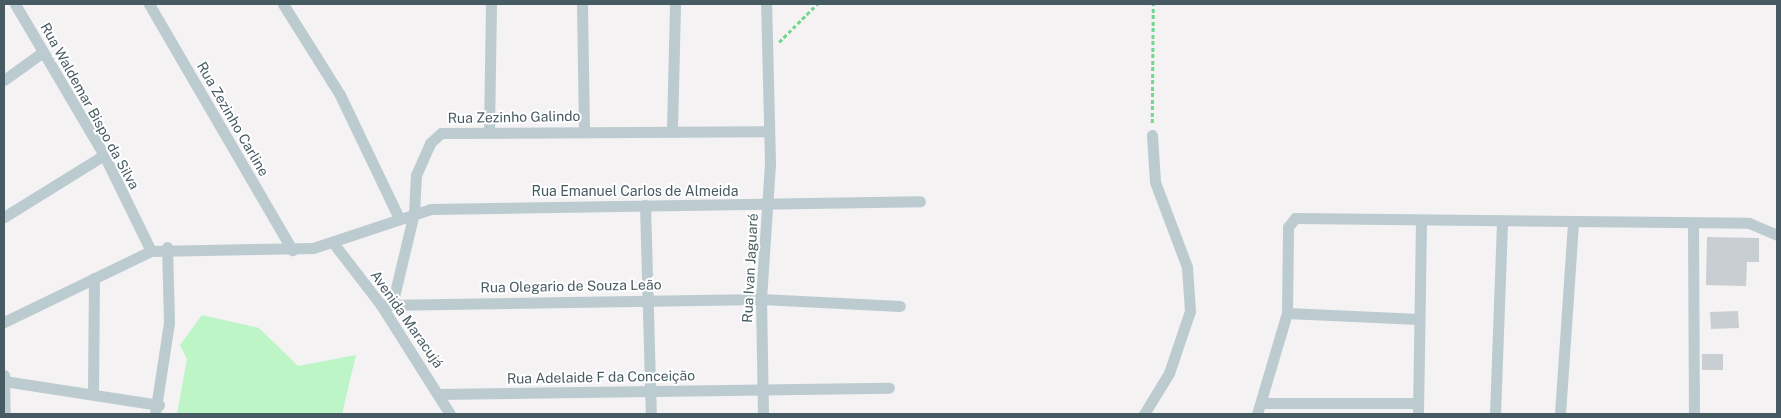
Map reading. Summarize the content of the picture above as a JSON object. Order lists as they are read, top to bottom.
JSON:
{
  "streets": {
    "street": [
      "Rua Waldemar Bispo da Silva",
      "Rua Zezinho Galindo",
      "Rua Zezinho Carline",
      "Rua Emanuel Carlos de Almeida",
      "Rua Ivan Jaguaré",
      "Rua Olegario de Souza Leão",
      "Avenida Maracujá",
      "Rua Adelaide F da Conceição"
    ]
  },
  "crossings": [
    ["Rua Waldemar Bispo da Silva", "Rua Emanuel Carlos de Almeida"],
    ["Rua Zezinho Galindo", "Rua Emanuel Carlos de Almeida"],
    ["Rua Zezinho Galindo", "Rua Ivan Jaguaré"],
    ["Rua Zezinho Galindo", "Rua Olegario de Souza Leão"],
    ["Rua Zezinho Galindo", "Avenida Maracujá"],
    ["Rua Zezinho Carline", "Rua Emanuel Carlos de Almeida"],
    ["Rua Emanuel Carlos de Almeida", "Rua Ivan Jaguaré"],
    ["Rua Emanuel Carlos de Almeida", "Avenida Maracujá"],
    ["Rua Ivan Jaguaré", "Rua Olegario de Souza Leão"],
    ["Rua Ivan Jaguaré", "Rua Adelaide F da Conceição"],
    ["Rua Olegario de Souza Leão", "Avenida Maracujá"],
    ["Avenida Maracujá", "Rua Adelaide F da Conceição"]
  ]
}
